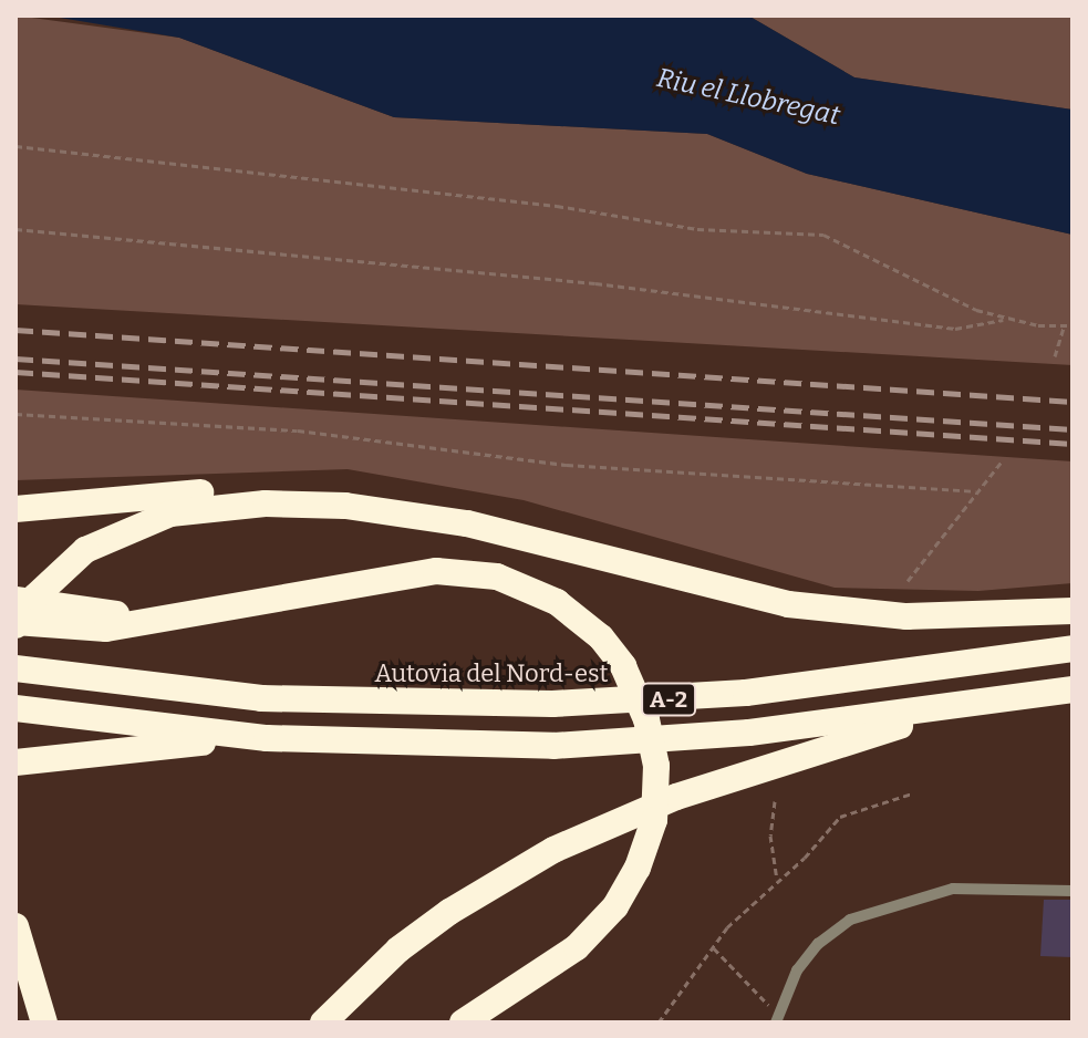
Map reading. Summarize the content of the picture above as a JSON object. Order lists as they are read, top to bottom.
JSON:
{
  "streets": {
    "highway": ["Autovia del Nord-est", "A-2"]
  },
  "water": ["Riu el Llobregat"]
}
